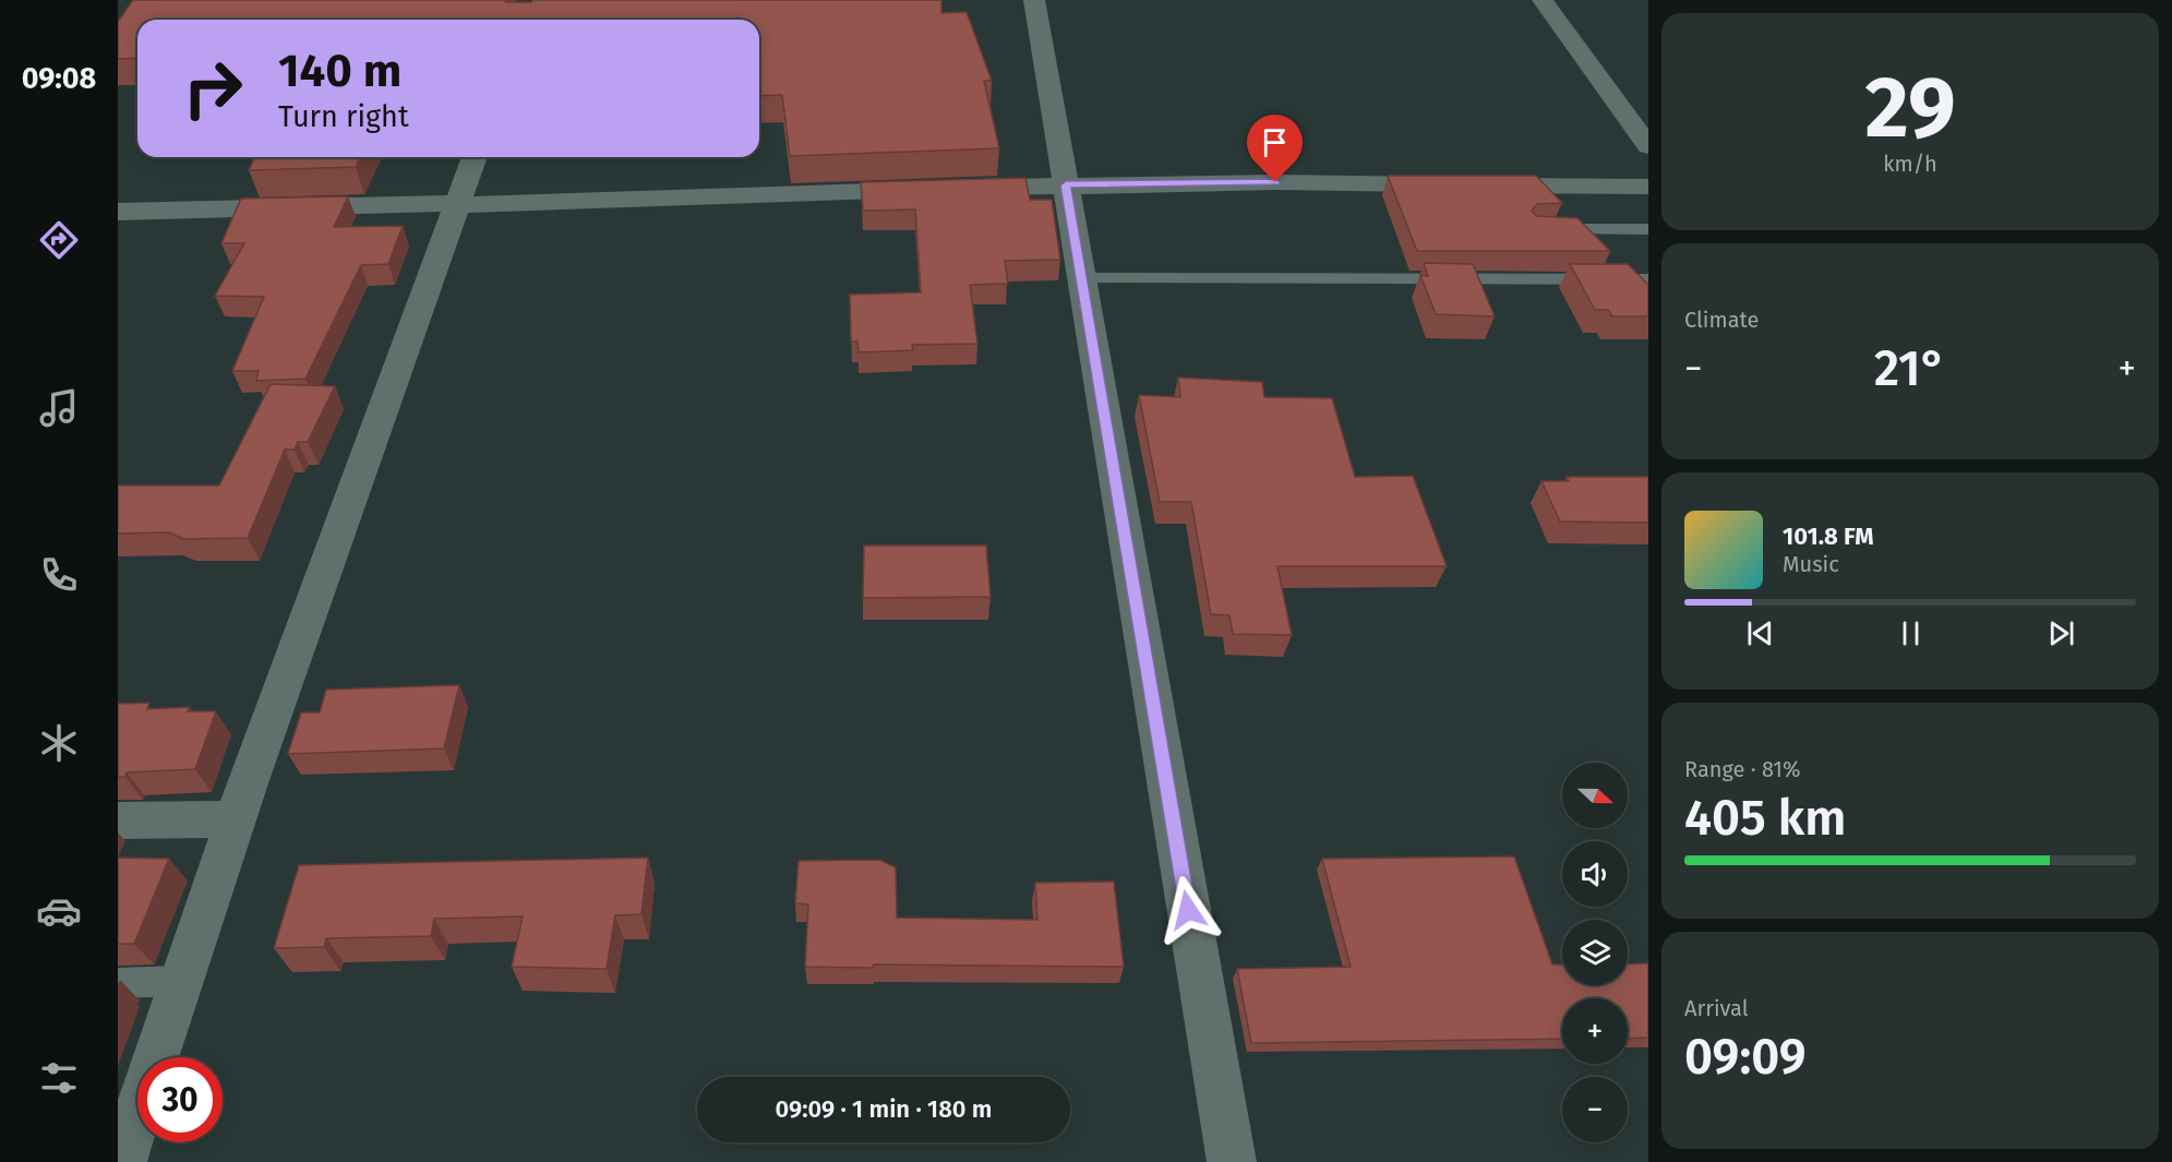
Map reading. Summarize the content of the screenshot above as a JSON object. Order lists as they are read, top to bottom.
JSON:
{
  "north": "right",
  "page": {
    "tabs": "09:08",
    "tile": [
      ["29", "km/h"],
      "Climate",
      ["Range · 81%", "405 km"],
      ["Arrival", "09:09"]
    ],
    "turn": ["140 m", "Turn right"],
    "heat": ["−", "21°", "+"],
    "song": ["101.8 FM", "Music"],
    "map_buttons": ["+", "−"],
    "limit": "30",
    "trip": "09:09 · 1 min · 180 m"
  }
}
